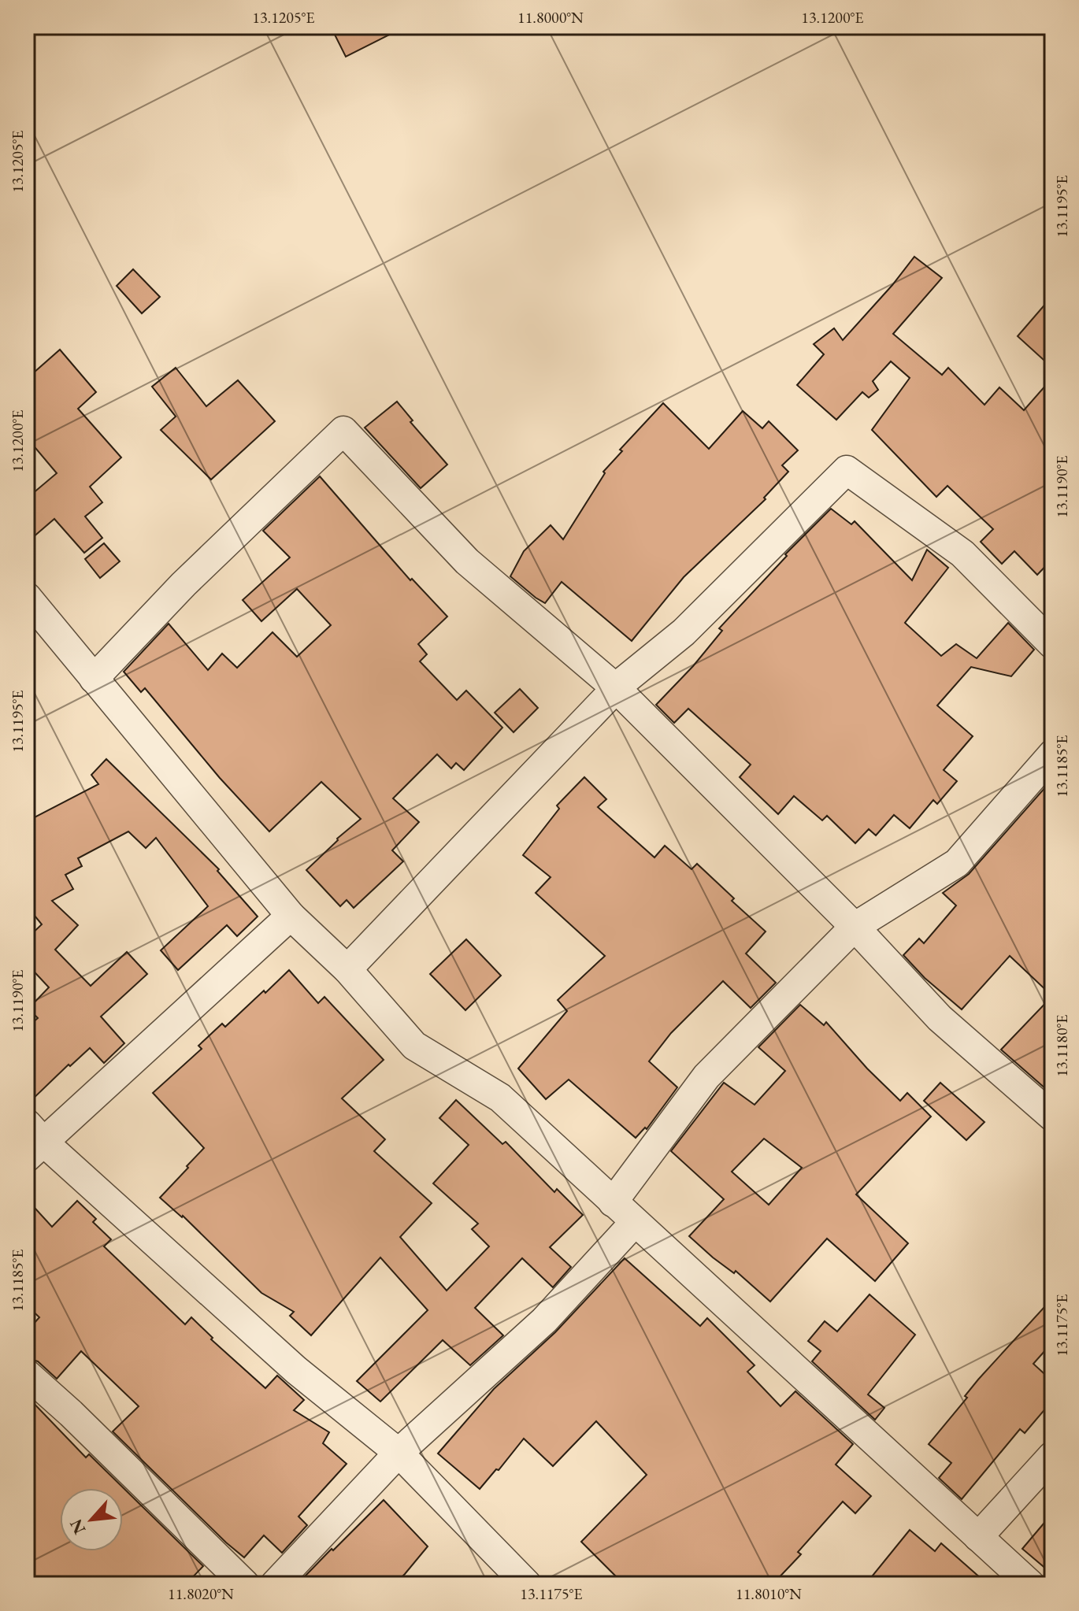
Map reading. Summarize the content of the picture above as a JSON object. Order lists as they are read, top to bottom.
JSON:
{
  "north": "bottom left",
  "coordinates": [
    "13.1205°E",
    "11.8000°N",
    "13.1200°E",
    "13.1195°E",
    "13.1190°E",
    "13.1185°E",
    "13.1180°E",
    "13.1175°E",
    "11.8020°N",
    "11.8010°N"
  ]
}
